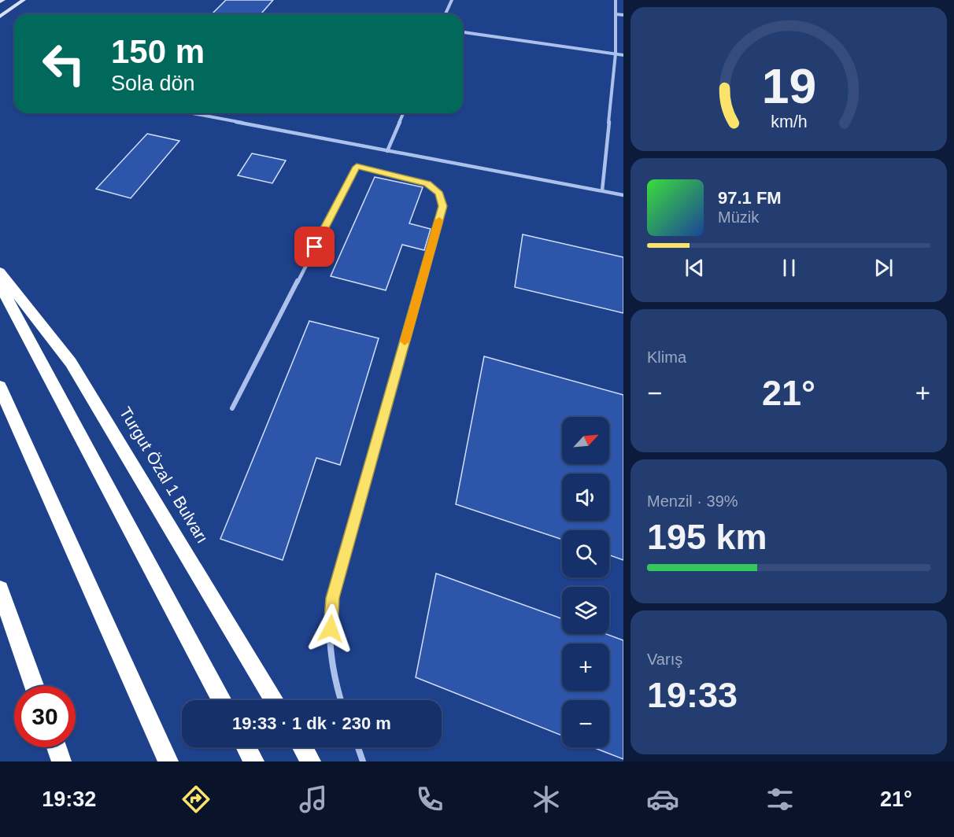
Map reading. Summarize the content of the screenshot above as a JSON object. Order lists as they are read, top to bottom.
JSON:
{
  "streets": {
    "highway": ["Turgut Özal 1 Bulvarı"]
  },
  "north": "top right",
  "page": {
    "turn": ["150 m", "Sola dön"],
    "song": ["97.1 FM", "Müzik"],
    "tile": [
      "Klima",
      ["Menzil · 39%", "195 km"],
      ["Varış", "19:33"]
    ],
    "heat": ["−", "21°", "+"],
    "map_buttons": ["+", "−"],
    "limit": "30",
    "trip": "19:33 · 1 dk · 230 m",
    "tabs": ["19:32", "21°"],
    "gauge": ["19", "km/h"]
  }
}
